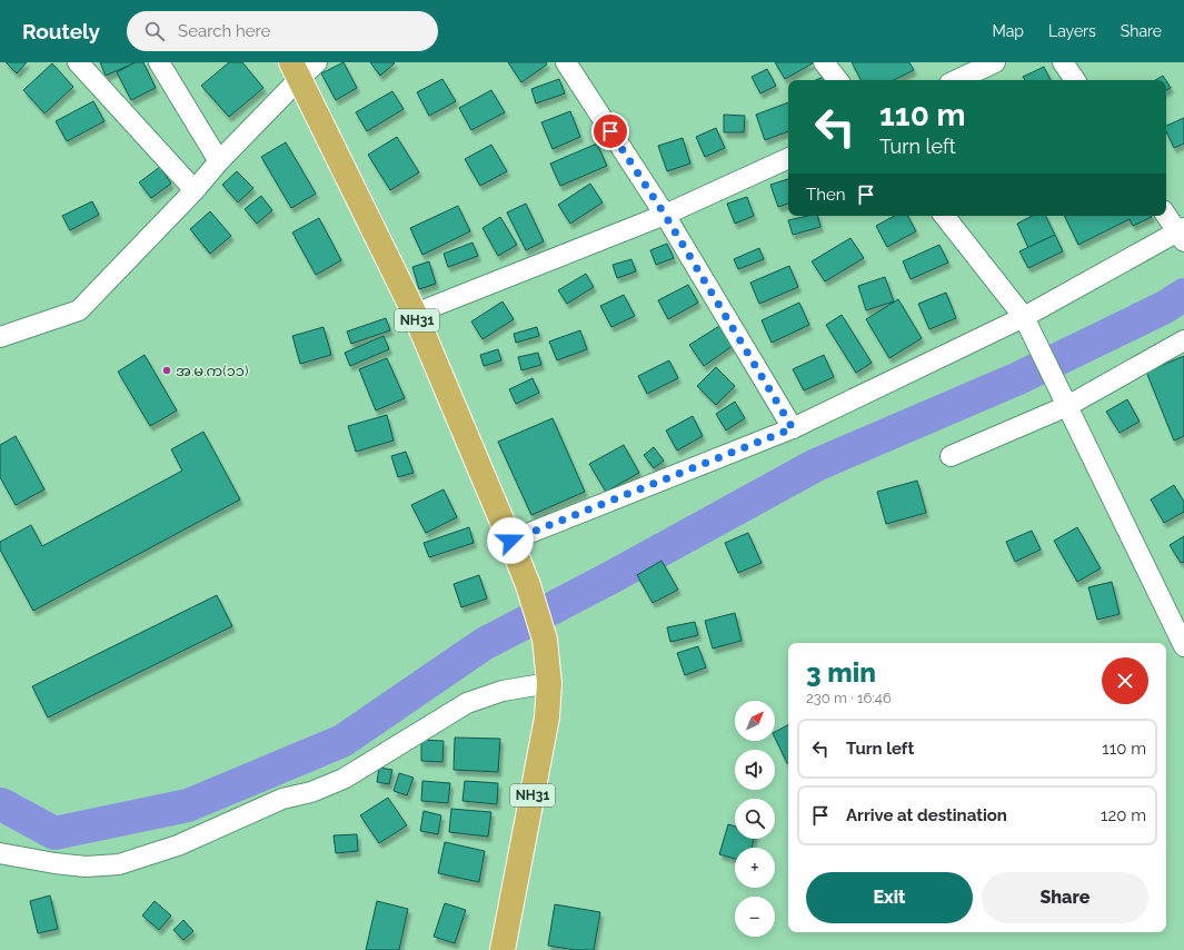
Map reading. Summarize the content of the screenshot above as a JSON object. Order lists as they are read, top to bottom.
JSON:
{
  "streets": {
    "highway": ["NH31"]
  },
  "places": ["အ.မ.က(၁၁)"],
  "north": "top right",
  "page": {
    "header": "Routely",
    "search": "Search here",
    "nav": ["Map", "Layers", "Share"],
    "turn": ["110 m", "Turn left"],
    "then": "Then",
    "heading": ["3 min", "230 m · 16:46"],
    "map_buttons": ["+", "−"],
    "list": [
      {
        "name": "Turn left",
        "value": "110 m"
      },
      {
        "name": "Arrive at destination",
        "value": "120 m"
      }
    ],
    "buttons": ["Exit", "Share"]
  }
}
